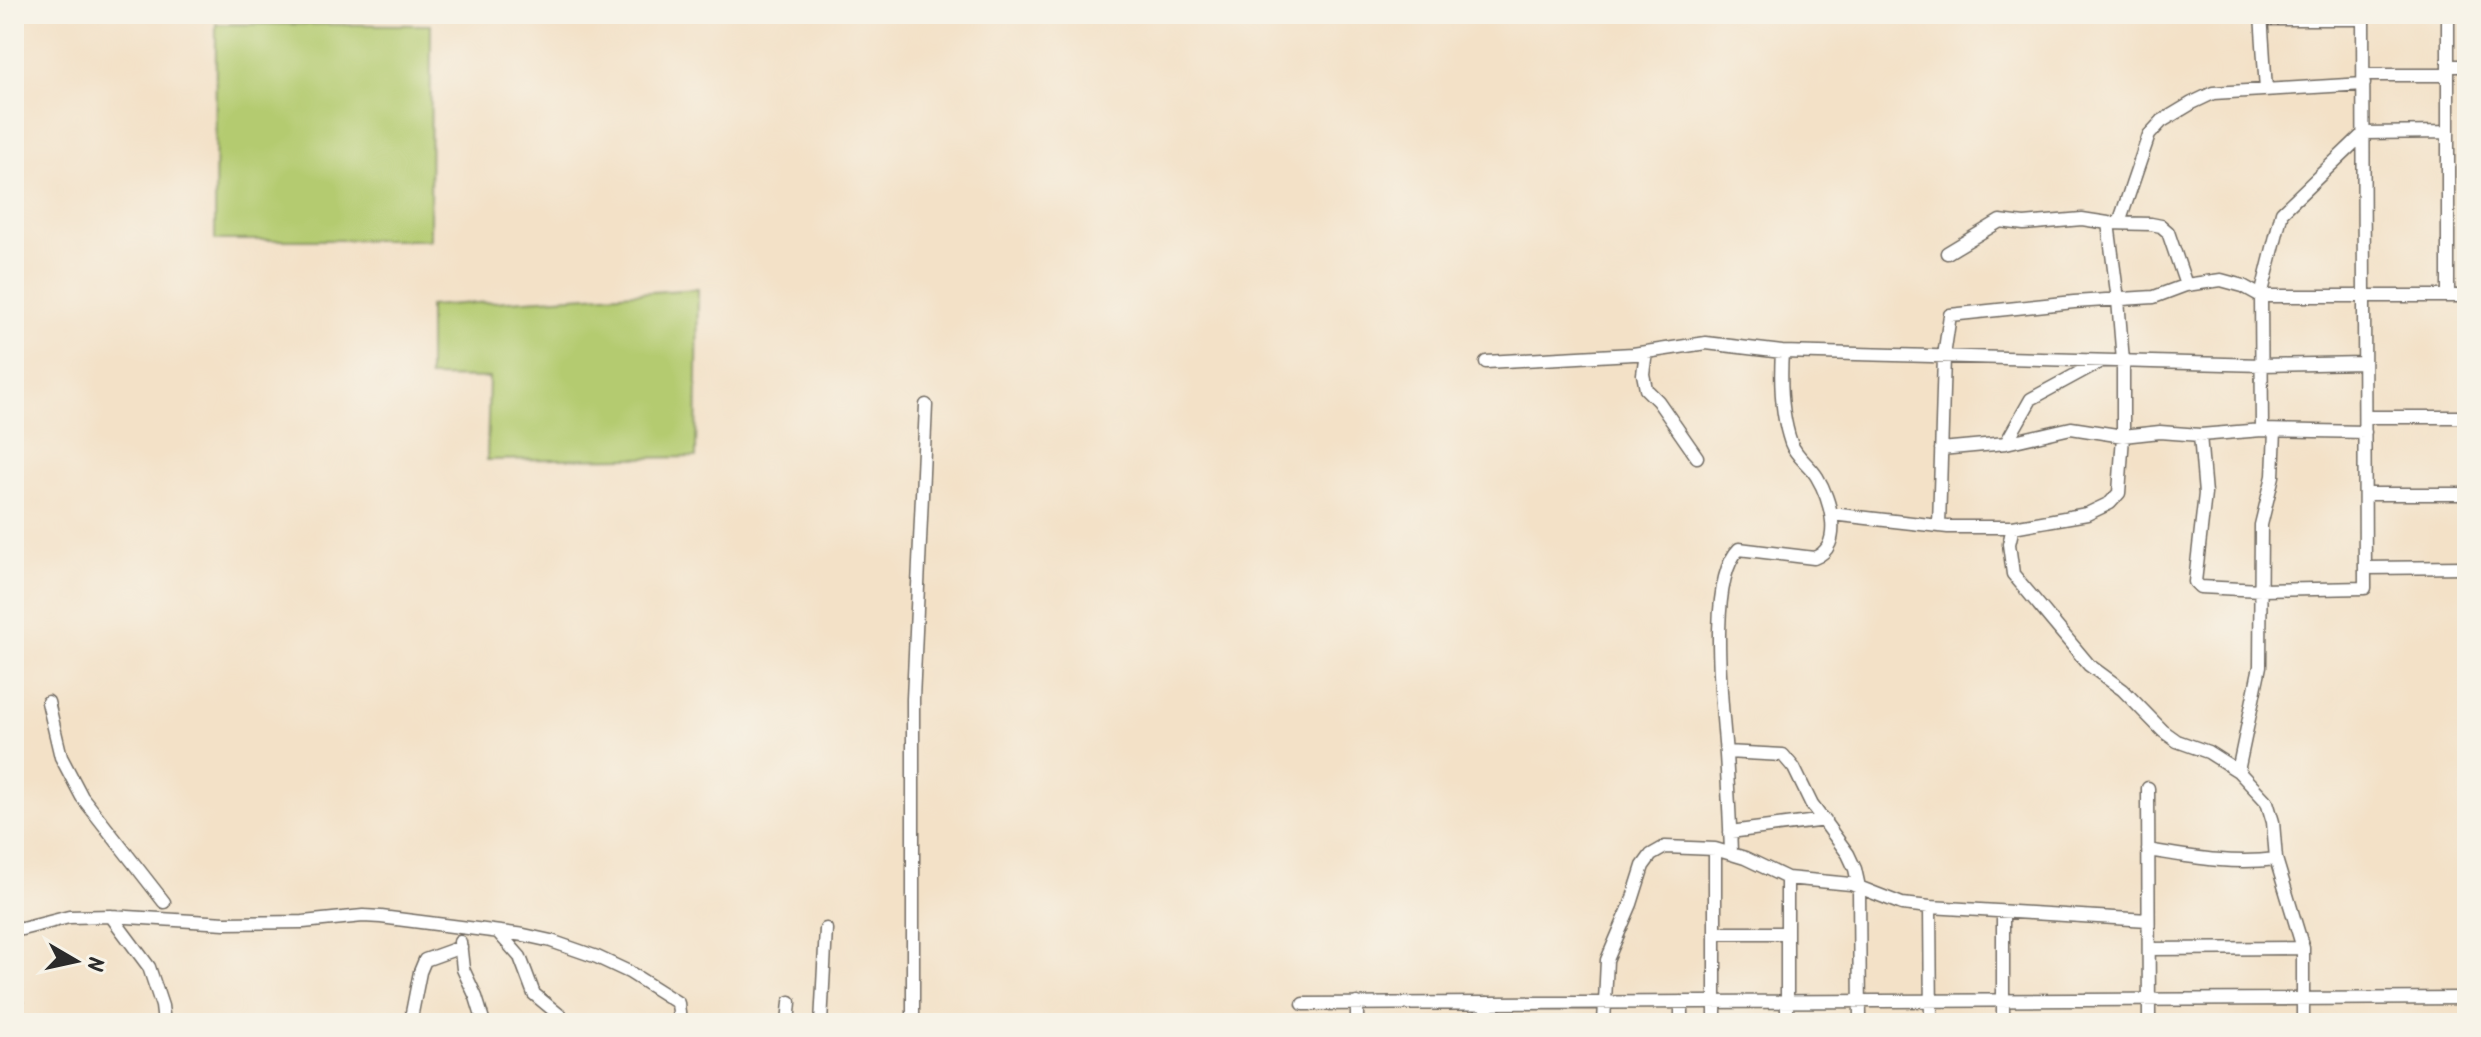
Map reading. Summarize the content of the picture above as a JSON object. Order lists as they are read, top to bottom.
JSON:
{
  "north": "right"
}
